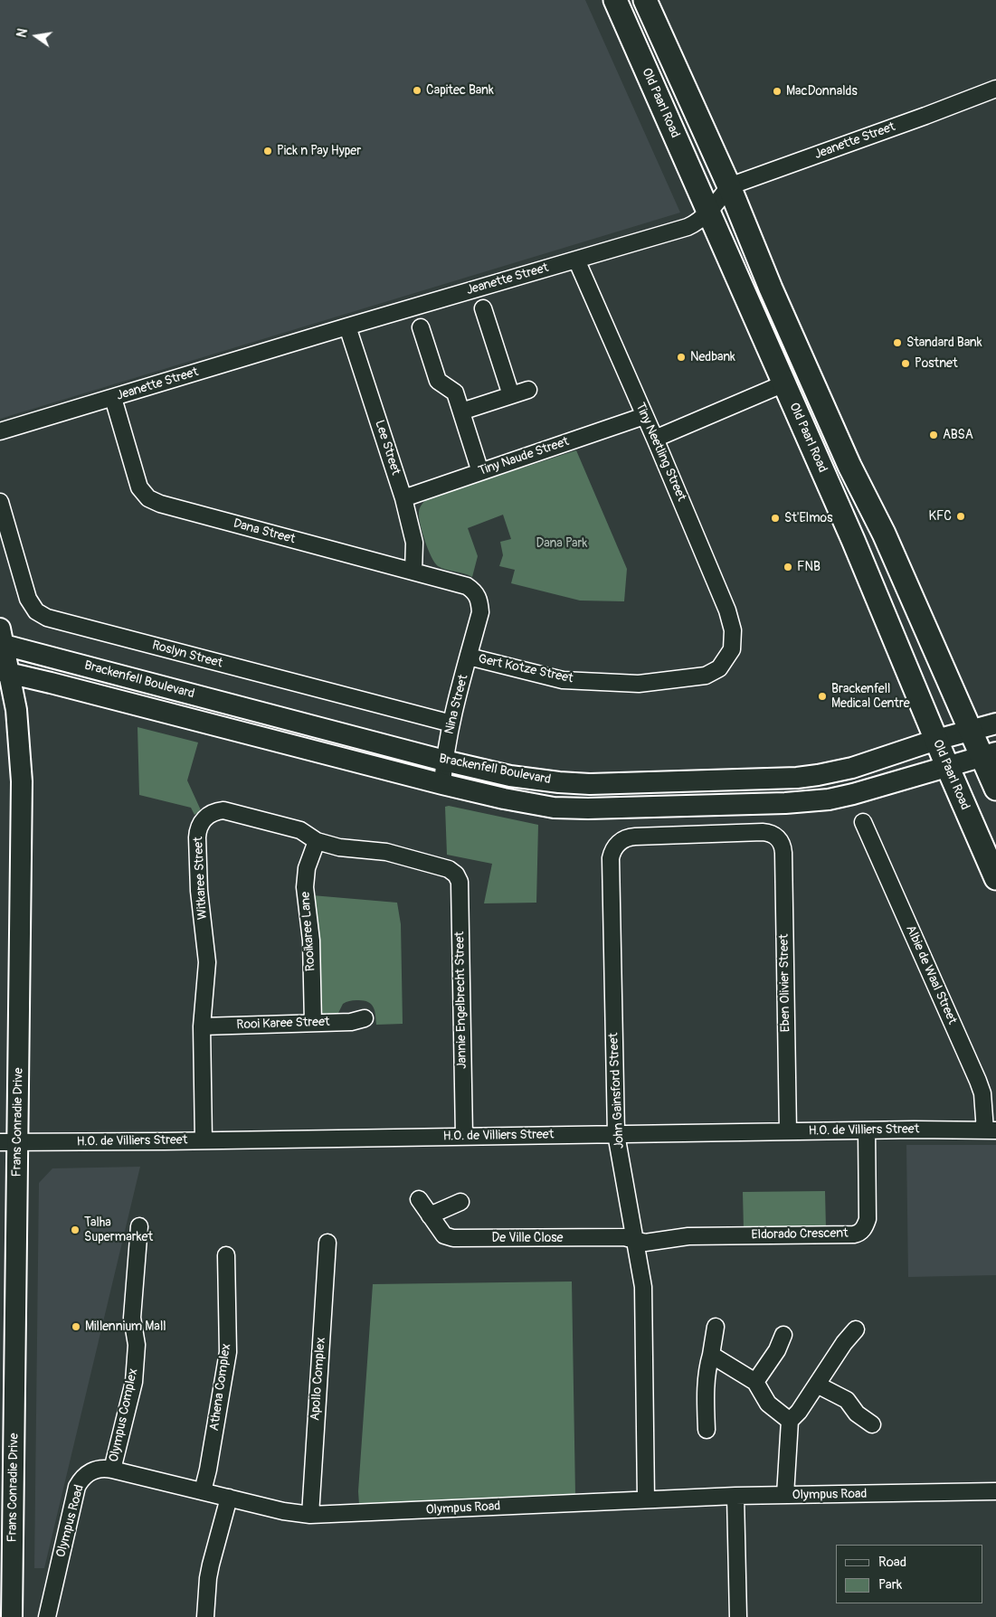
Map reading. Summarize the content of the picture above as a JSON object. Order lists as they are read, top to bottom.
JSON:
{
  "streets": {
    "main road": ["Old Paarl Road"],
    "street": [
      "Jeanette Street",
      "Lee Street",
      "Tiny Neetling Street",
      "Tiny Naude Street",
      "Dana Street",
      "Roslyn Street",
      "Gert Kotze Street",
      "Brackenfell Boulevard",
      "Nina Street",
      "Witkaree Street",
      "Rooikaree Lane",
      "Albie de Waal Street",
      "Eben Olivier Street",
      "Jannie Engelbrecht Street",
      "Rooi Karee Street",
      "John Gainsford Street",
      "Frans Conradie Drive",
      "H.O. de Villiers Street",
      "Eldorado Crescent",
      "De Ville Close",
      "Apollo Complex",
      "Athena Complex",
      "Olympus Complex",
      "Olympus Road"
    ]
  },
  "crossings": [
    ["Old Paarl Road", "Jeanette Street"],
    ["Old Paarl Road", "Brackenfell Boulevard"],
    ["Jeanette Street", "Lee Street"],
    ["Jeanette Street", "Tiny Neetling Street"],
    ["Jeanette Street", "Dana Street"],
    ["Lee Street", "Tiny Naude Street"],
    ["Lee Street", "Dana Street"],
    ["Tiny Neetling Street", "Tiny Naude Street"],
    ["Tiny Neetling Street", "Gert Kotze Street"],
    ["Dana Street", "Nina Street"],
    ["Roslyn Street", "Nina Street"],
    ["Gert Kotze Street", "Nina Street"],
    ["Brackenfell Boulevard", "Nina Street"],
    ["Brackenfell Boulevard", "Frans Conradie Drive"],
    ["Witkaree Street", "Rooikaree Lane"],
    ["Witkaree Street", "Jannie Engelbrecht Street"],
    ["Witkaree Street", "Rooi Karee Street"],
    ["Witkaree Street", "H.O. de Villiers Street"],
    ["Rooikaree Lane", "Rooi Karee Street"],
    ["Albie de Waal Street", "H.O. de Villiers Street"],
    ["Eben Olivier Street", "John Gainsford Street"],
    ["Eben Olivier Street", "H.O. de Villiers Street"],
    ["Jannie Engelbrecht Street", "H.O. de Villiers Street"],
    ["John Gainsford Street", "H.O. de Villiers Street"],
    ["John Gainsford Street", "Eldorado Crescent"],
    ["John Gainsford Street", "De Ville Close"],
    ["John Gainsford Street", "Olympus Road"],
    ["Frans Conradie Drive", "H.O. de Villiers Street"],
    ["H.O. de Villiers Street", "Eldorado Crescent"],
    ["Eldorado Crescent", "De Ville Close"],
    ["Apollo Complex", "Olympus Road"],
    ["Athena Complex", "Olympus Road"],
    ["Olympus Complex", "Olympus Road"]
  ],
  "parks": ["Dana Park"],
  "places": [
    "Capitec Bank",
    "MacDonnalds",
    "Pick n Pay Hyper",
    "Standard Bank",
    "Nedbank",
    "Postnet",
    "ABSA",
    "KFC",
    "St'Elmos",
    "FNB",
    "Brackenfell Medical Centre",
    "Talha Supermarket",
    "Millennium Mall"
  ],
  "legend": ["Road", "Park"],
  "north": "left"
}
